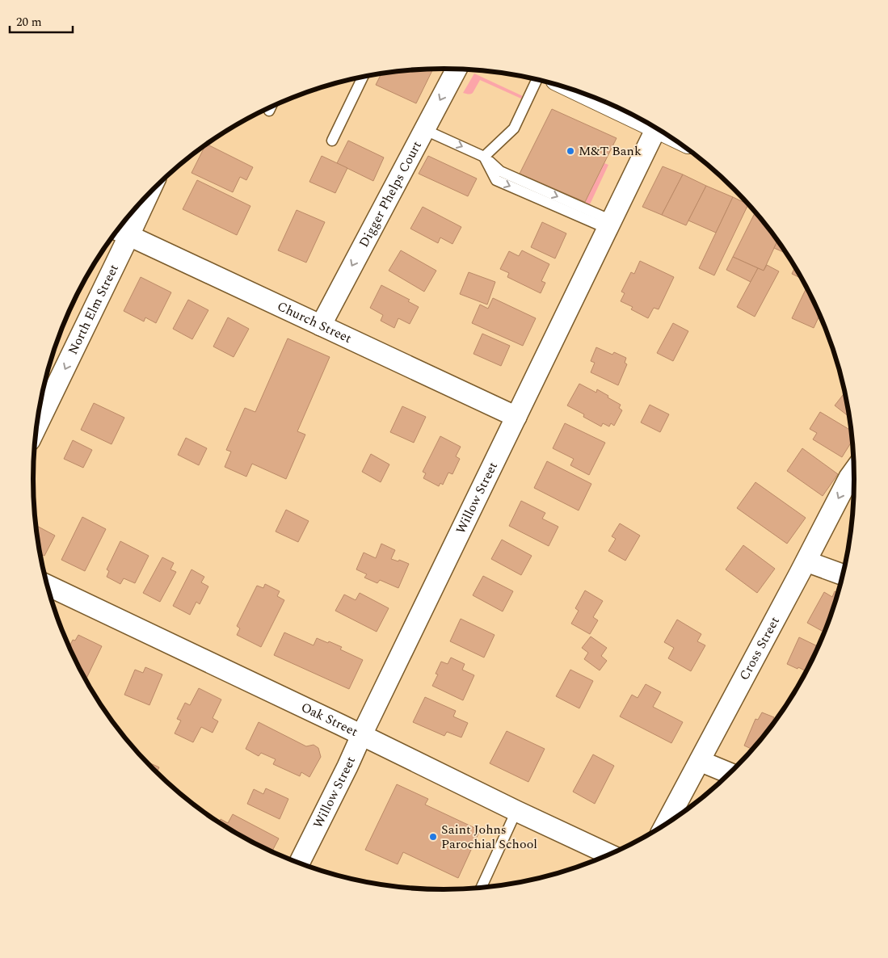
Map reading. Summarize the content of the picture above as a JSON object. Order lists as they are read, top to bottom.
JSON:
{
  "streets": {
    "street": [
      "Digger Phelps Court",
      "North Elm Street",
      "Church Street",
      "Willow Street",
      "Cross Street",
      "Oak Street"
    ]
  },
  "crossings": [
    ["Digger Phelps Court", "Church Street"],
    ["North Elm Street", "Church Street"],
    ["Church Street", "Willow Street"],
    ["Willow Street", "Oak Street"]
  ],
  "one_way": ["Digger Phelps Court", "North Elm Street"],
  "places": ["M&T Bank", "Saint Johns Parochial School"],
  "scale_bar": "20 m"
}
